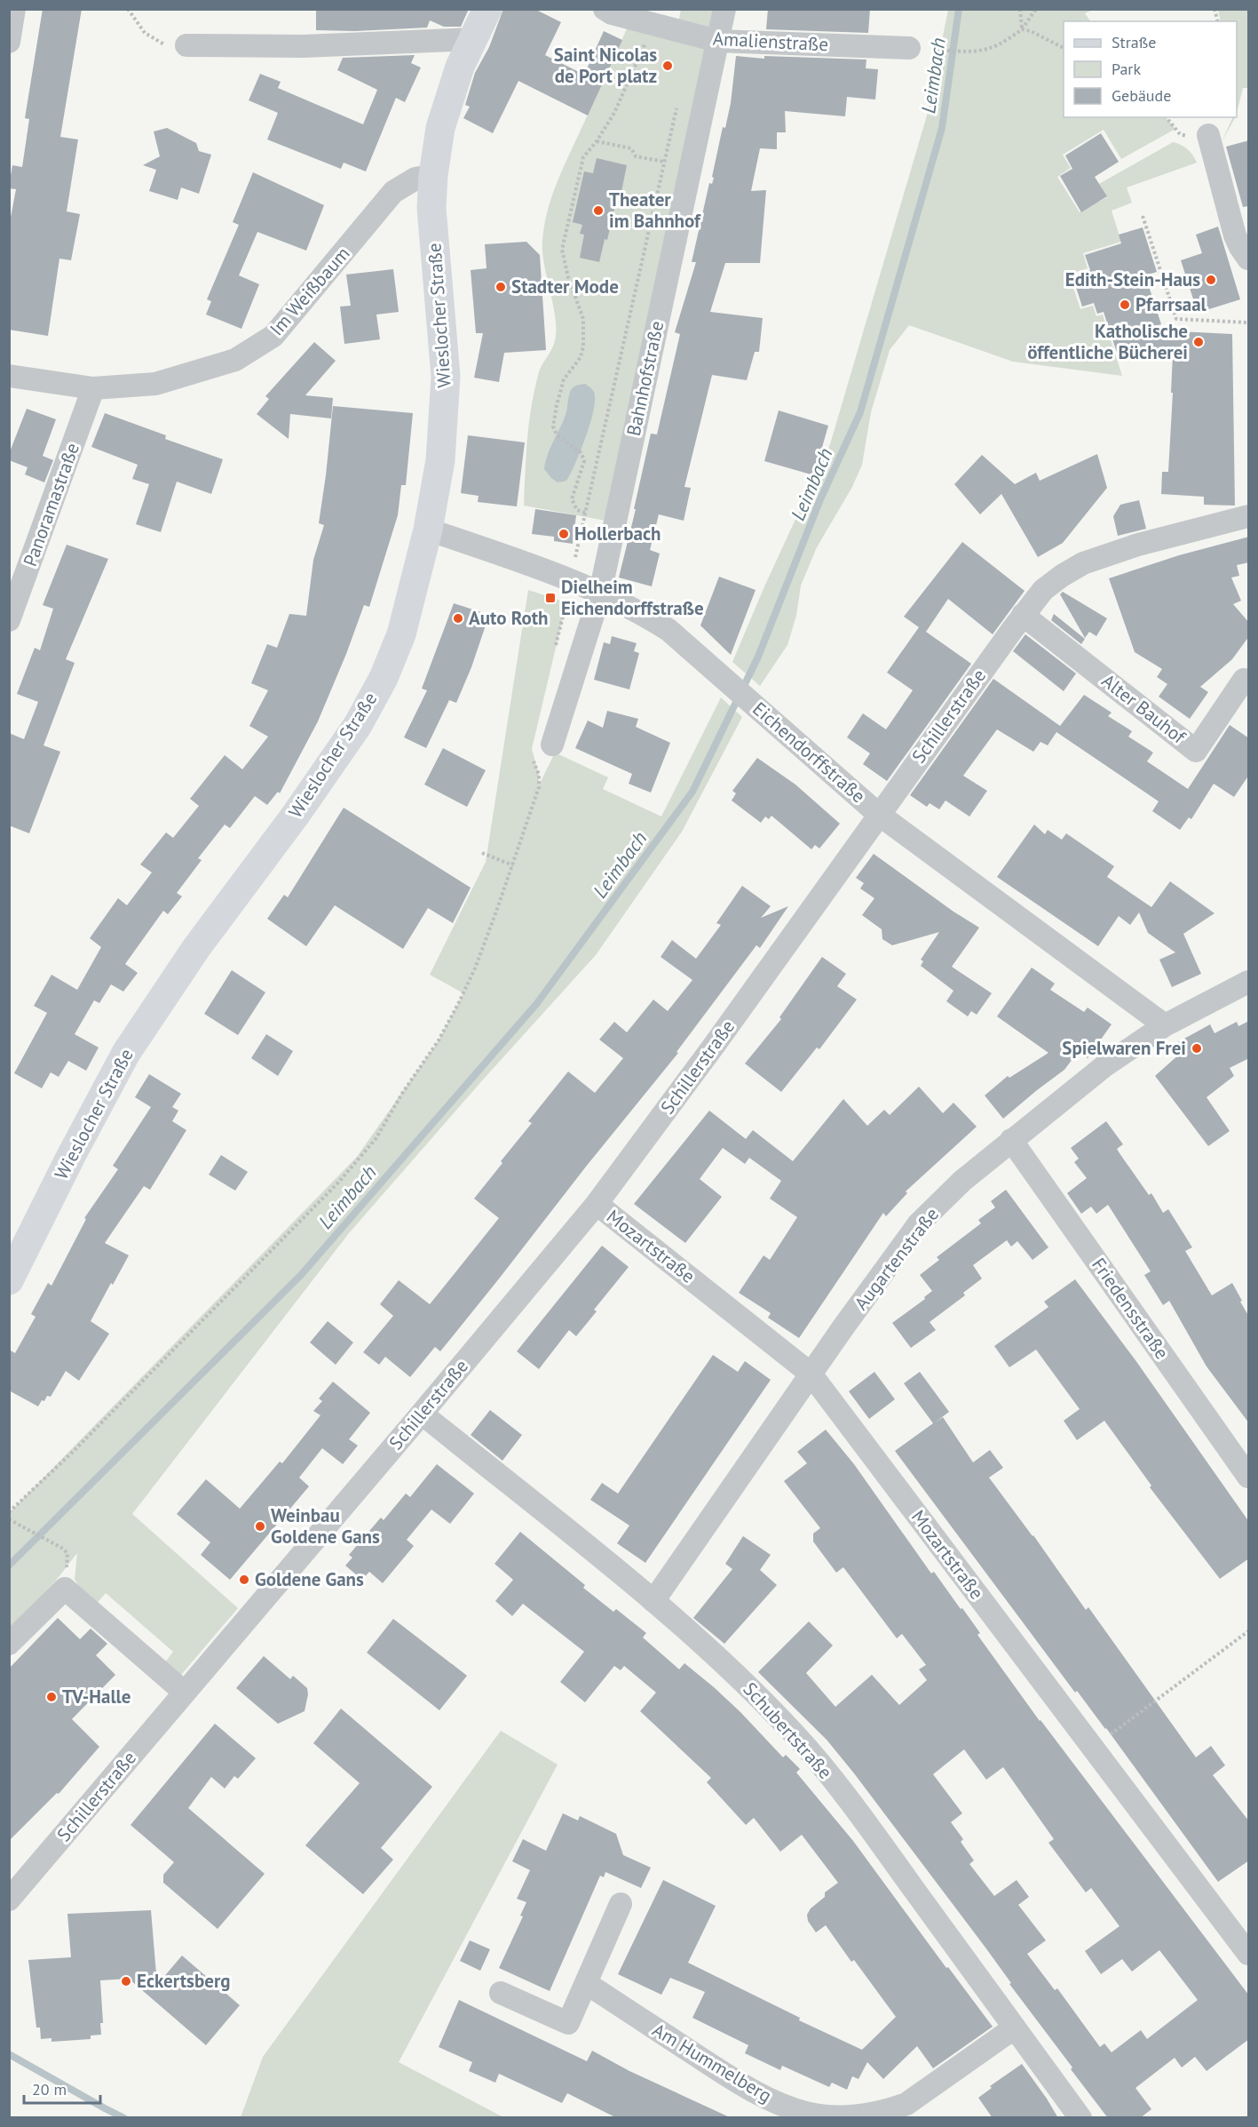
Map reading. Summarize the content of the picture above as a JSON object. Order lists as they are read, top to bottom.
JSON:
{
  "streets": {
    "main road": ["Wieslocher Straße"],
    "street": [
      "Amalienstraße",
      "Im Weißbaum",
      "Bahnhofstraße",
      "Panoramastraße",
      "Alter Bauhof",
      "Schillerstraße",
      "Eichendorffstraße",
      "Mozartstraße",
      "Augartenstraße",
      "Friedensstraße",
      "Schubertstraße",
      "Am Hummelberg"
    ]
  },
  "crossings": [
    ["Amalienstraße", "Bahnhofstraße"],
    ["Im Weißbaum", "Wieslocher Straße"],
    ["Im Weißbaum", "Panoramastraße"],
    ["Wieslocher Straße", "Eichendorffstraße"],
    ["Bahnhofstraße", "Eichendorffstraße"],
    ["Alter Bauhof", "Schillerstraße"],
    ["Schillerstraße", "Eichendorffstraße"],
    ["Schillerstraße", "Mozartstraße"],
    ["Schillerstraße", "Schubertstraße"],
    ["Eichendorffstraße", "Augartenstraße"],
    ["Mozartstraße", "Augartenstraße"],
    ["Augartenstraße", "Friedensstraße"],
    ["Augartenstraße", "Schubertstraße"],
    ["Schubertstraße", "Am Hummelberg"]
  ],
  "water": ["Leimbach"],
  "places": {
    "other": [
      "Saint Nicolas de Port platz",
      "Theater im Bahnhof",
      "Edith-Stein-Haus",
      "Stadter Mode",
      "Pfarrsaal",
      "Katholische öffentliche Bücherei",
      "Hollerbach",
      "Auto Roth",
      "Spielwaren Frei",
      "Weinbau Goldene Gans",
      "Goldene Gans",
      "TV-Halle",
      "Eckertsberg"
    ],
    "transit": ["Dielheim Eichendorffstraße"]
  },
  "legend": ["Straße", "Park", "Gebäude"],
  "scale_bar": "20 m"
}
